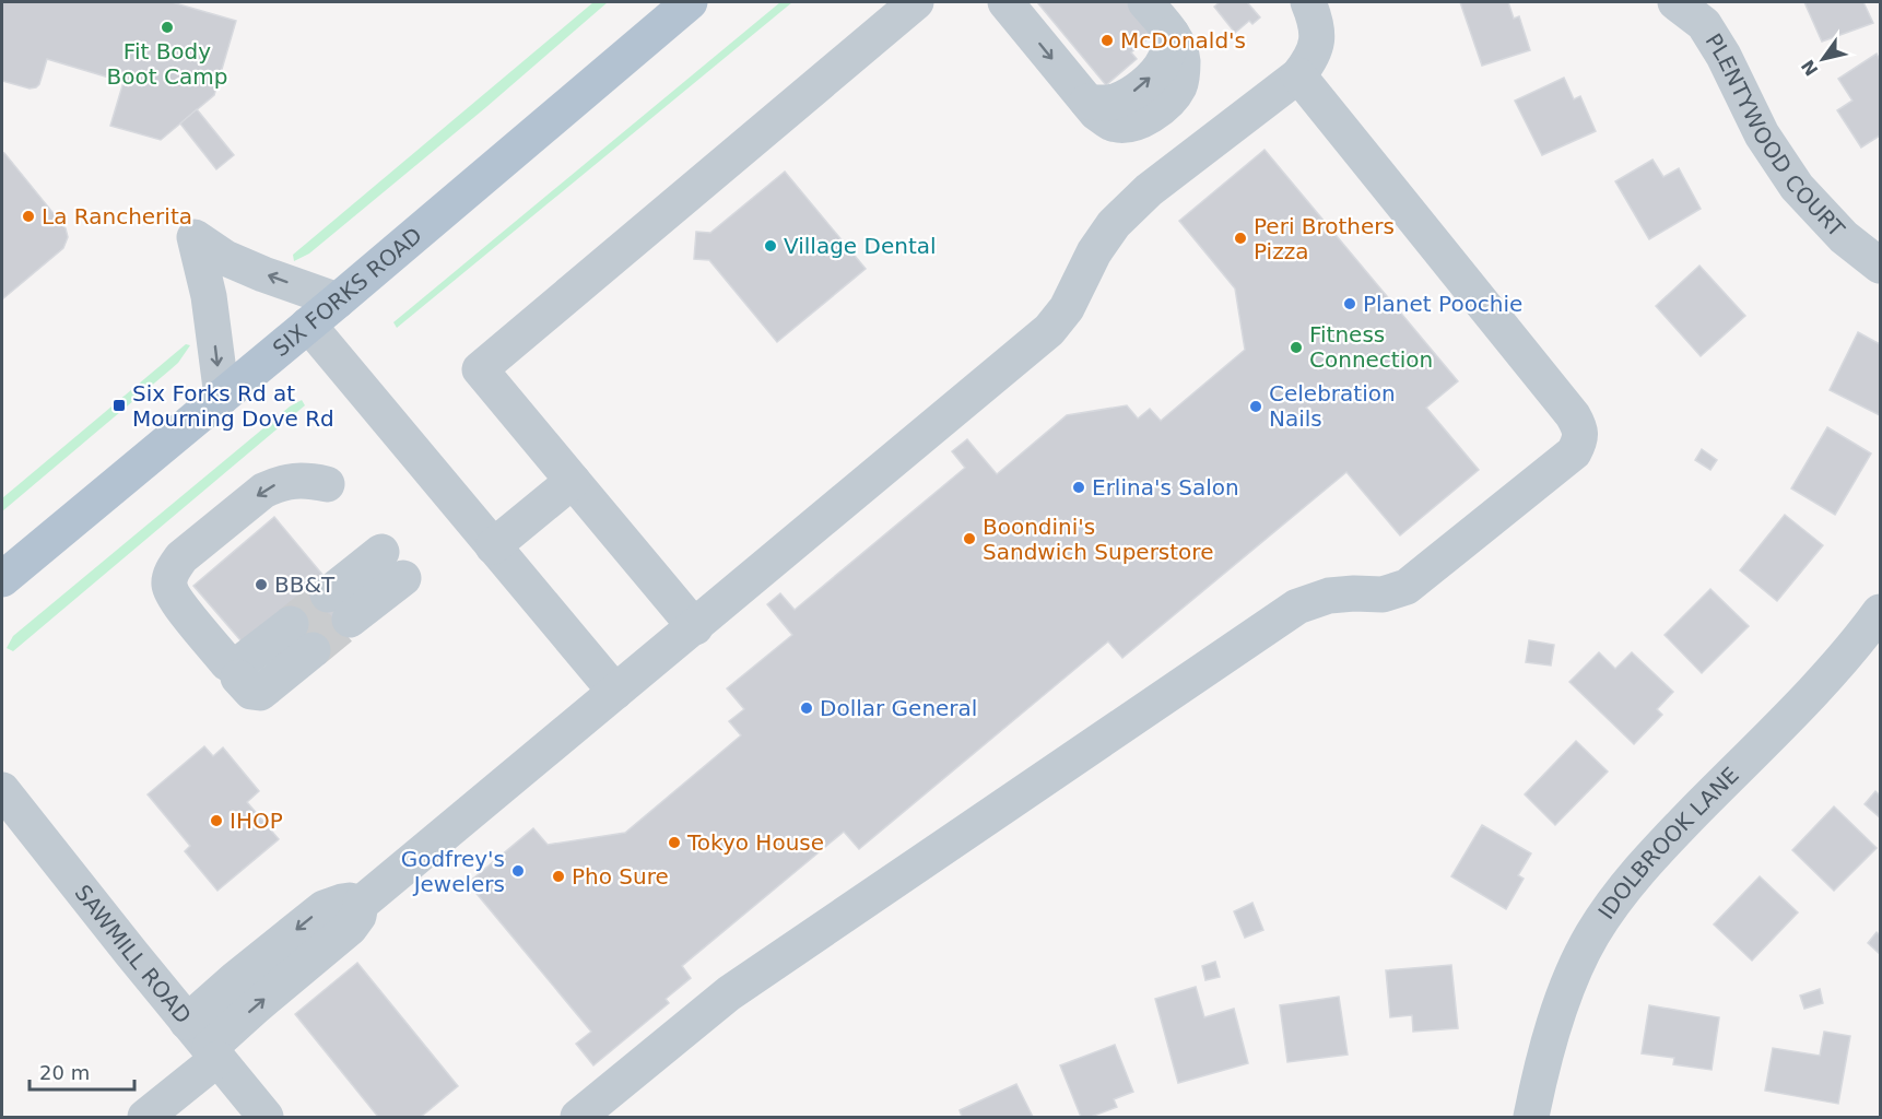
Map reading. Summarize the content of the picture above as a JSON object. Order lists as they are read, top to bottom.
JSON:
{
  "streets": {
    "main road": ["SIX FORKS ROAD"],
    "street": ["PLENTYWOOD COURT", "IDOLBROOK LANE", "SAWMILL ROAD"]
  },
  "places": {
    "other": [
      "Fit Body Boot Camp",
      "McDonald's",
      "La Rancherita",
      "Peri Brothers Pizza",
      "Village Dental",
      "Planet Poochie",
      "Fitness Connection",
      "Celebration Nails",
      "Erlina's Salon",
      "Boondini's Sandwich Superstore",
      "BB&T",
      "Dollar General",
      "IHOP",
      "Tokyo House",
      "Godfrey's Jewelers",
      "Pho Sure"
    ],
    "transit": ["Six Forks Rd at Mourning Dove Rd"]
  },
  "scale_bar": "20 m",
  "north": "bottom left"
}
